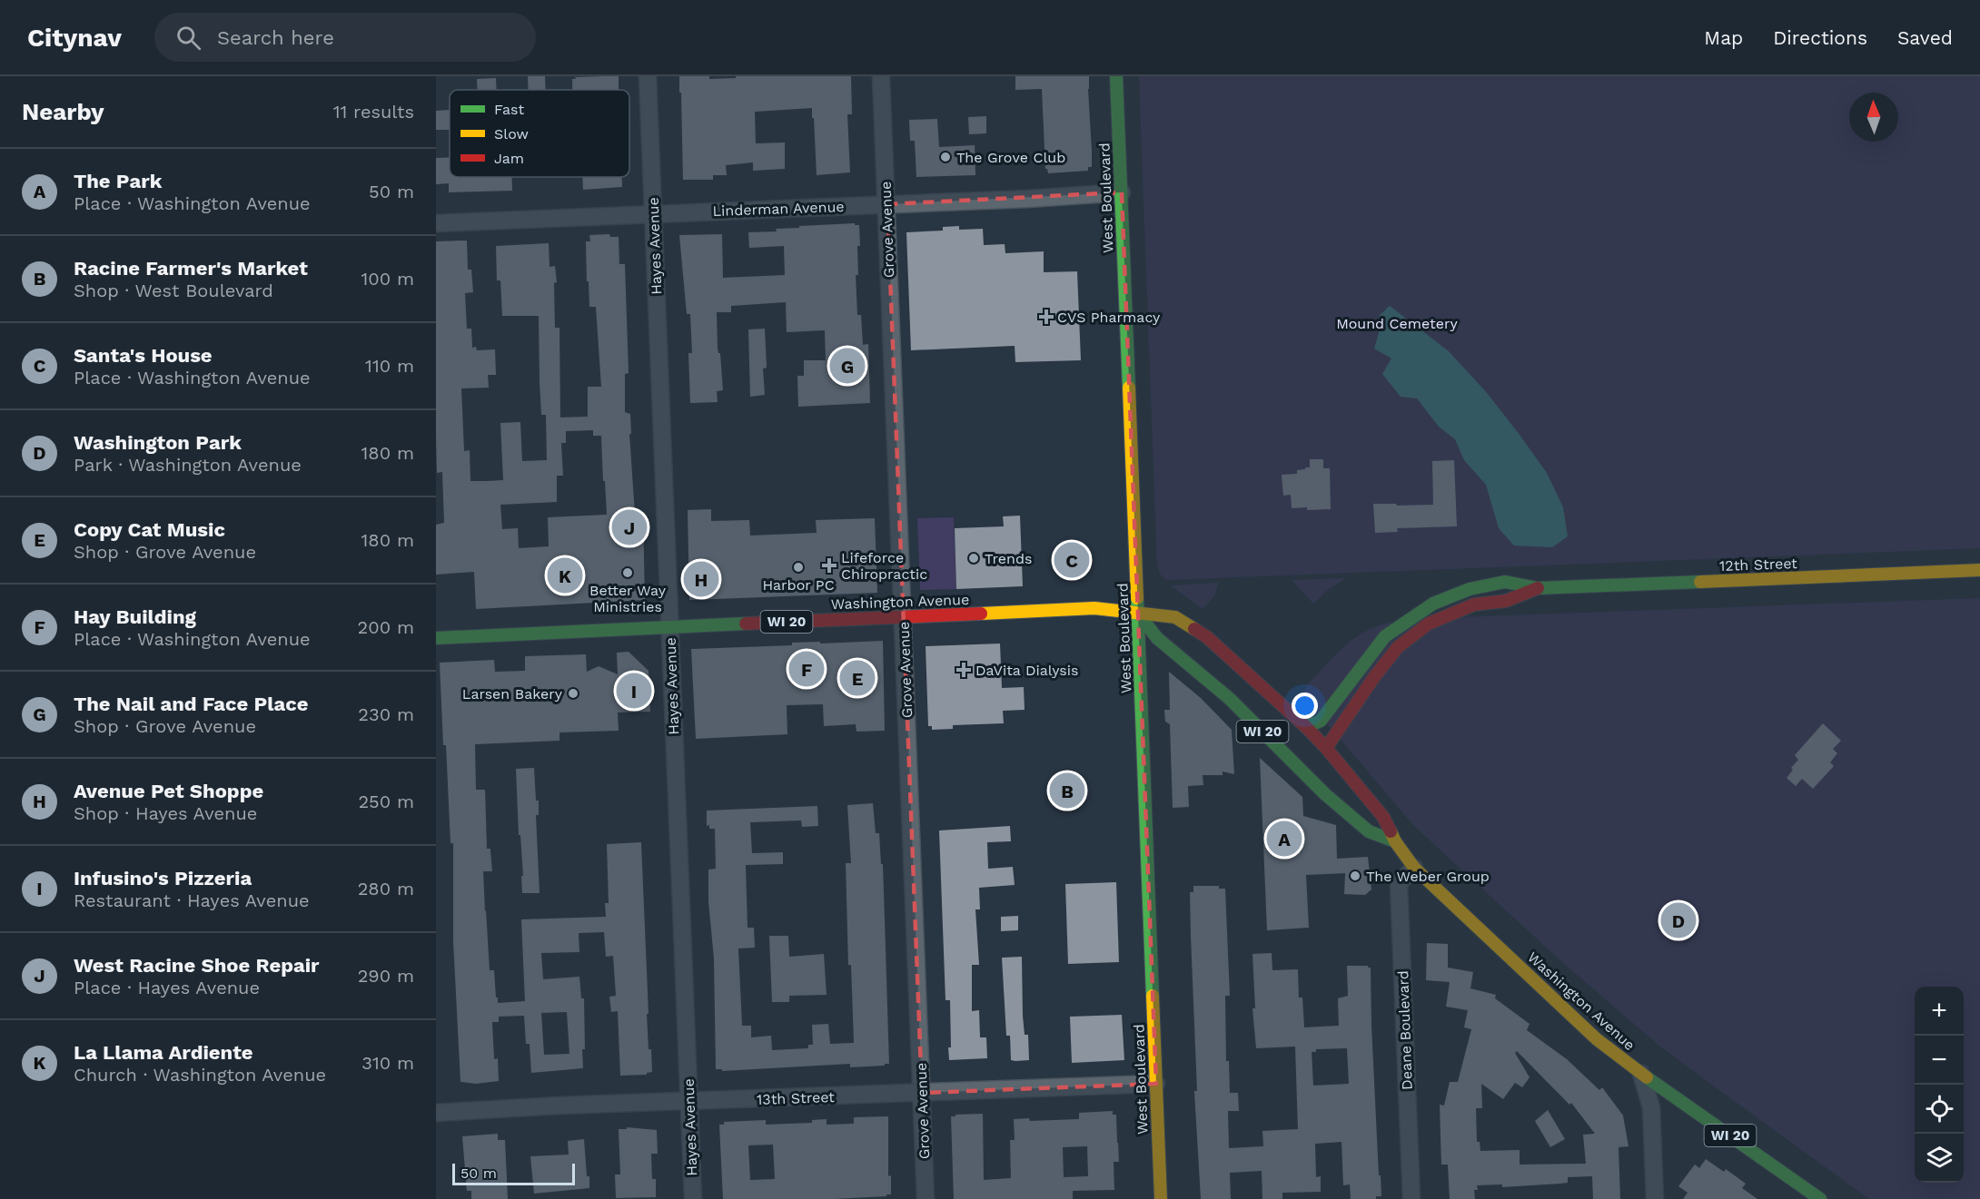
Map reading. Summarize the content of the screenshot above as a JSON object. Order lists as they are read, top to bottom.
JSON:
{
  "streets": {
    "street": [
      "West Boulevard",
      "Linderman Avenue",
      "Grove Avenue",
      "Hayes Avenue",
      "12th Street",
      "Washington Avenue",
      "WI 20",
      "Deane Boulevard",
      "13th Street"
    ]
  },
  "crossings": [
    ["West Boulevard", "Linderman Avenue"],
    ["West Boulevard", "Washington Avenue"],
    ["West Boulevard", "WI 20"],
    ["West Boulevard", "13th Street"],
    ["Linderman Avenue", "Grove Avenue"],
    ["Linderman Avenue", "Hayes Avenue"],
    ["Grove Avenue", "Washington Avenue"],
    ["Grove Avenue", "13th Street"],
    ["Hayes Avenue", "Washington Avenue"],
    ["Hayes Avenue", "13th Street"],
    ["12th Street", "Washington Avenue"],
    ["Washington Avenue", "WI 20"],
    ["Washington Avenue", "Deane Boulevard"]
  ],
  "parks": ["Mound Cemetery"],
  "places": {
    "other": [
      "The Grove Club",
      "Trends",
      "Harbor PC",
      "Better Way Ministries",
      "Larsen Bakery",
      "The Weber Group"
    ],
    "health": ["CVS Pharmacy", "Lifeforce Chiropractic", "DaVita Dialysis"]
  },
  "legend": ["Fast", "Slow", "Jam"],
  "scale_bar": "50 m",
  "north": "top",
  "page": {
    "header": "Citynav",
    "search": "Search here",
    "nav": ["Map", "Directions", "Saved"],
    "heading": ["Nearby", "11 results"],
    "list": [
      {
        "mark": "A",
        "name": "The Park",
        "note": "Place · Washington Avenue",
        "value": "50 m"
      },
      {
        "mark": "B",
        "name": "Racine Farmer's Market",
        "note": "Shop · West Boulevard",
        "value": "100 m"
      },
      {
        "mark": "C",
        "name": "Santa's House",
        "note": "Place · Washington Avenue",
        "value": "110 m"
      },
      {
        "mark": "D",
        "name": "Washington Park",
        "note": "Park · Washington Avenue",
        "value": "180 m"
      },
      {
        "mark": "E",
        "name": "Copy Cat Music",
        "note": "Shop · Grove Avenue",
        "value": "180 m"
      },
      {
        "mark": "F",
        "name": "Hay Building",
        "note": "Place · Washington Avenue",
        "value": "200 m"
      },
      {
        "mark": "G",
        "name": "The Nail and Face Place",
        "note": "Shop · Grove Avenue",
        "value": "230 m"
      },
      {
        "mark": "H",
        "name": "Avenue Pet Shoppe",
        "note": "Shop · Hayes Avenue",
        "value": "250 m"
      },
      {
        "mark": "I",
        "name": "Infusino's Pizzeria",
        "note": "Restaurant · Hayes Avenue",
        "value": "280 m"
      },
      {
        "mark": "J",
        "name": "West Racine Shoe Repair",
        "note": "Place · Hayes Avenue",
        "value": "290 m"
      },
      {
        "mark": "K",
        "name": "La Llama Ardiente",
        "note": "Church · Washington Avenue",
        "value": "310 m"
      }
    ],
    "pins": [
      "G",
      "J",
      "C",
      "K",
      "H",
      "F",
      "E",
      "I",
      "B",
      "A",
      "D"
    ],
    "map_buttons": ["+", "−"],
    "scale": "50 m"
  }
}
